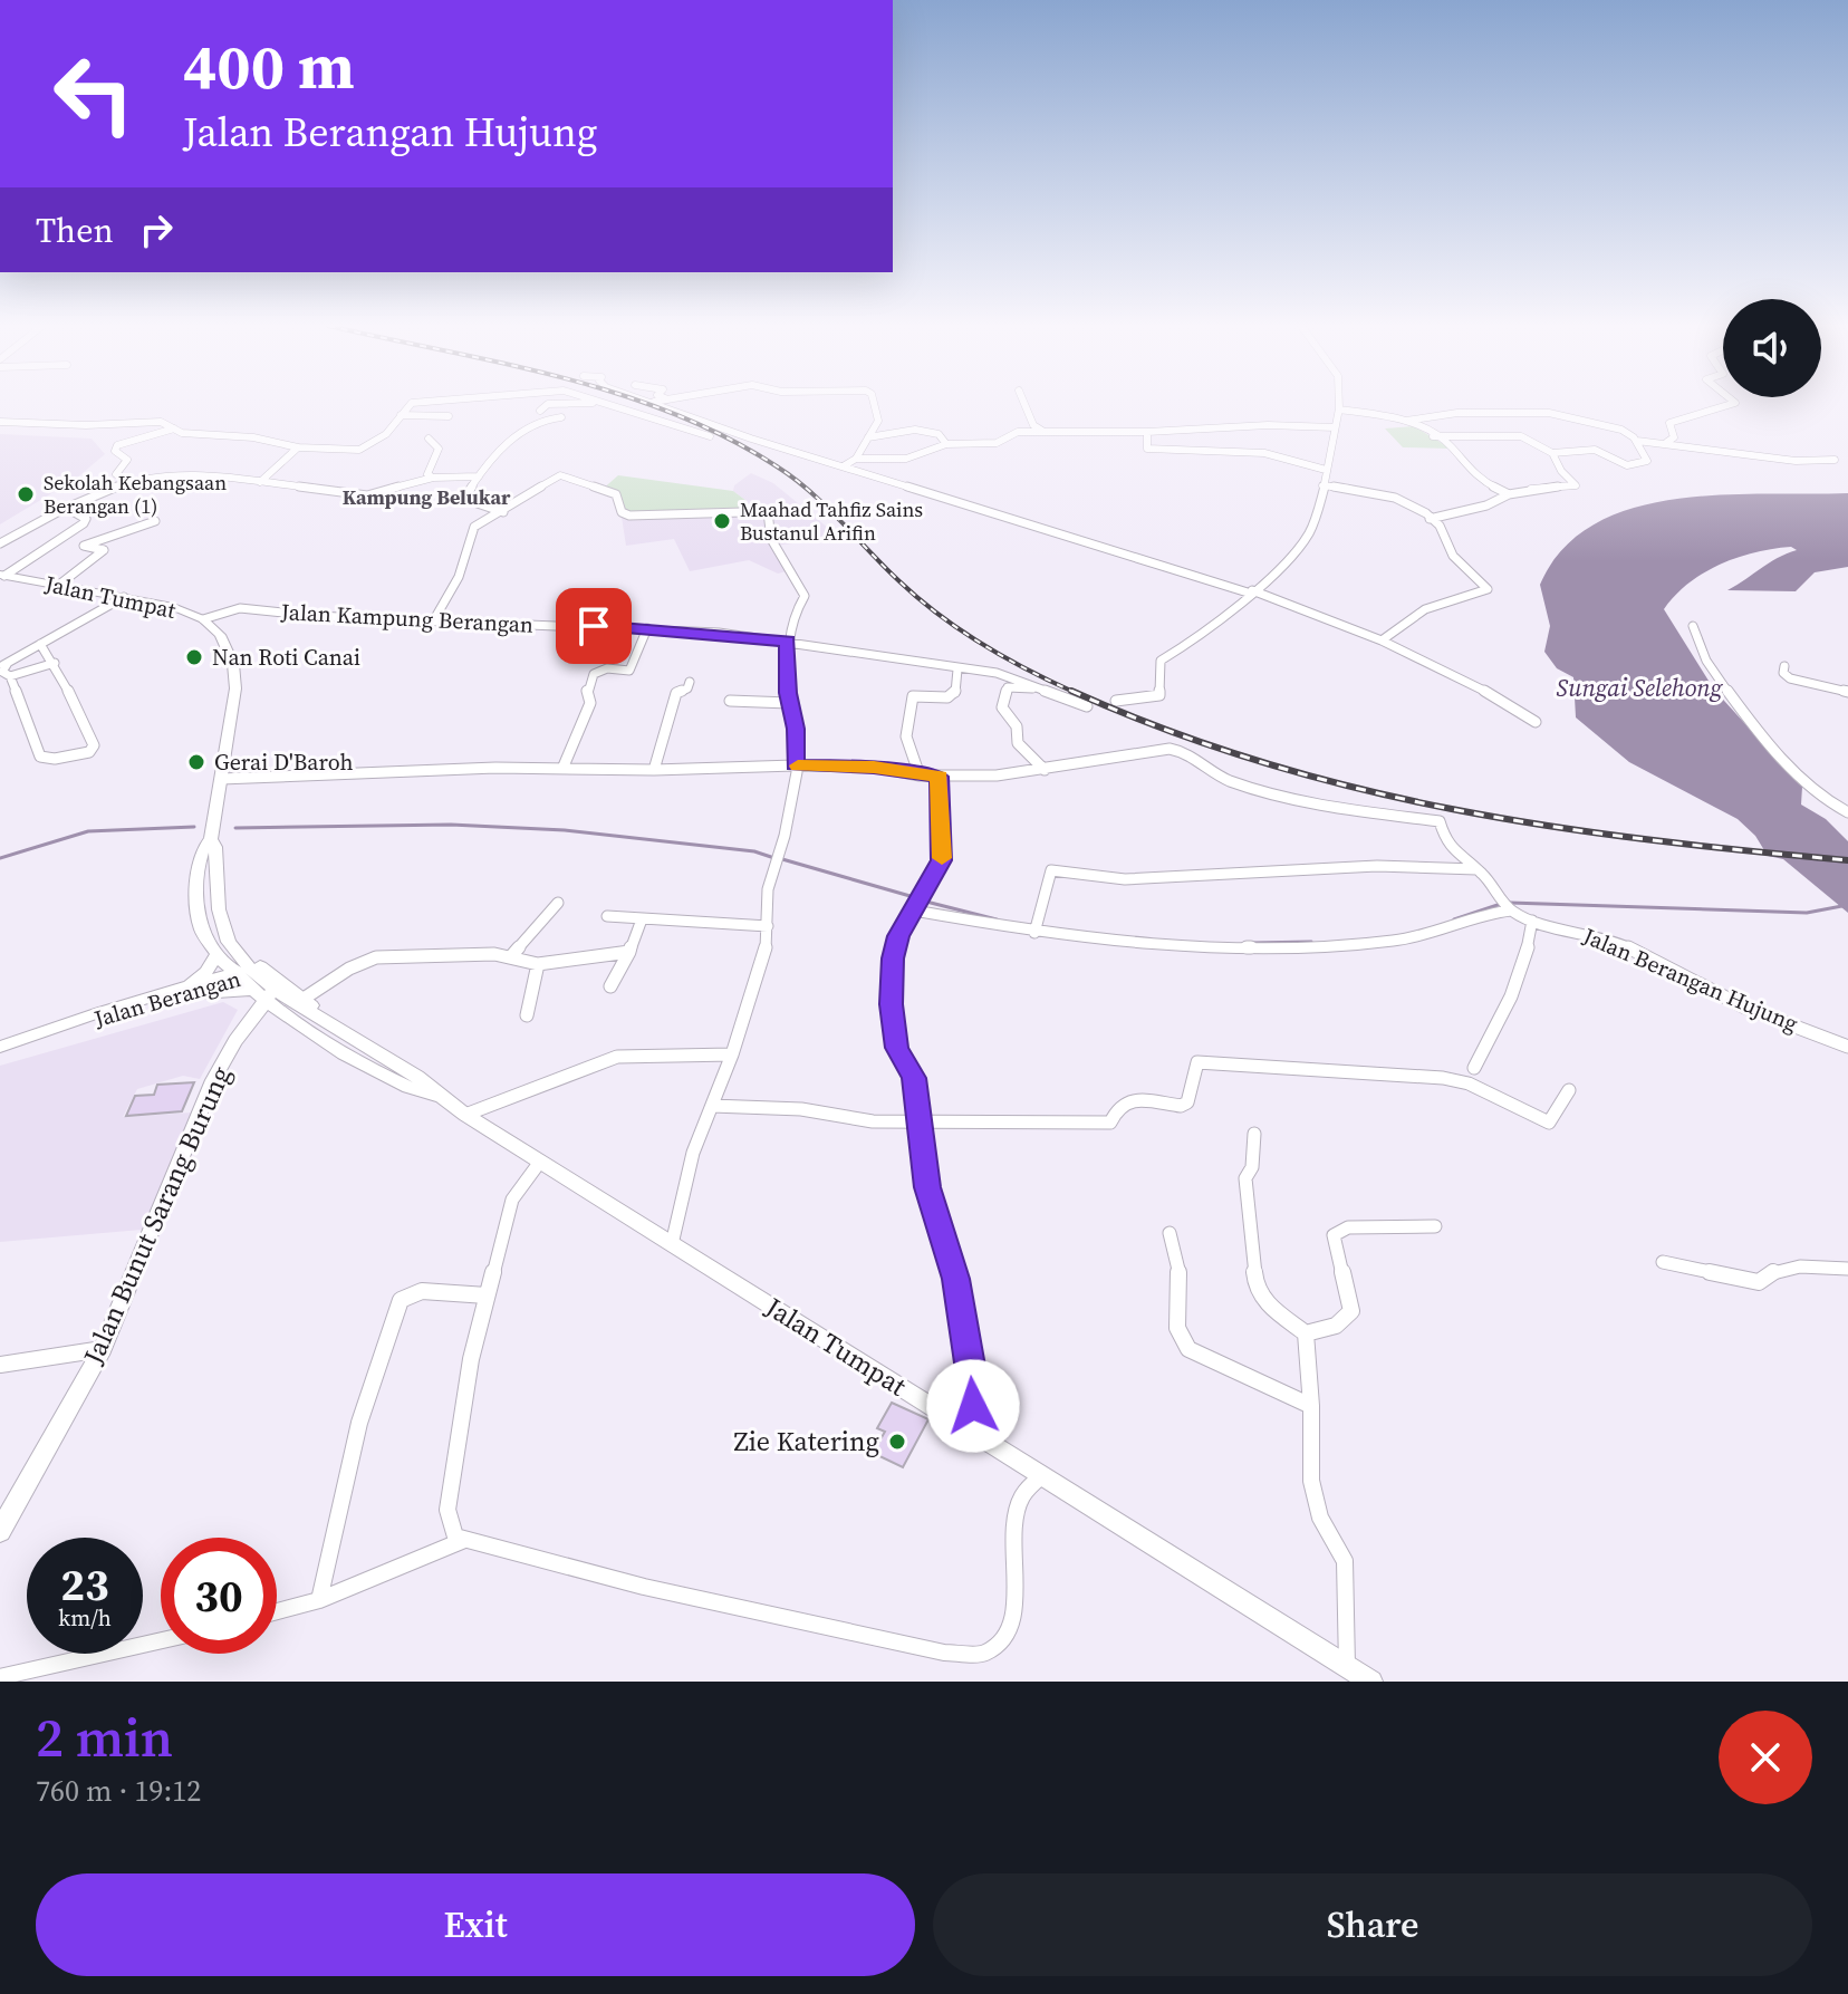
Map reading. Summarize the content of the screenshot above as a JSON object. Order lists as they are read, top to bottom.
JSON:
{
  "streets": {
    "main road": ["Jalan Tumpat", "Jalan Berangan", "Jalan Bunut Sarang Burung"],
    "street": ["Jalan Kampung Berangan", "Jalan Berangan Hujung"]
  },
  "crossings": [
    ["Jalan Tumpat", "Jalan Kampung Berangan"],
    ["Jalan Tumpat", "Jalan Berangan Hujung"],
    ["Jalan Tumpat", "Jalan Berangan"],
    ["Jalan Tumpat", "Jalan Bunut Sarang Burung"],
    ["Jalan Berangan", "Jalan Bunut Sarang Burung"]
  ],
  "districts": ["Kampung Belukar"],
  "water": ["Sungai Selehong"],
  "places": [
    "Sekolah Kebangsaan Berangan (1)",
    "Maahad Tahfiz Sains Bustanul Arifin",
    "Nan Roti Canai",
    "Gerai D'Baroh",
    "Zie Katering"
  ],
  "page": {
    "turn": ["400 m", "Jalan Berangan Hujung"],
    "then": "Then",
    "speed": "23 km/h",
    "limit": "30",
    "heading": ["2 min", "760 m · 19:12"],
    "buttons": ["Exit", "Share"]
  }
}
